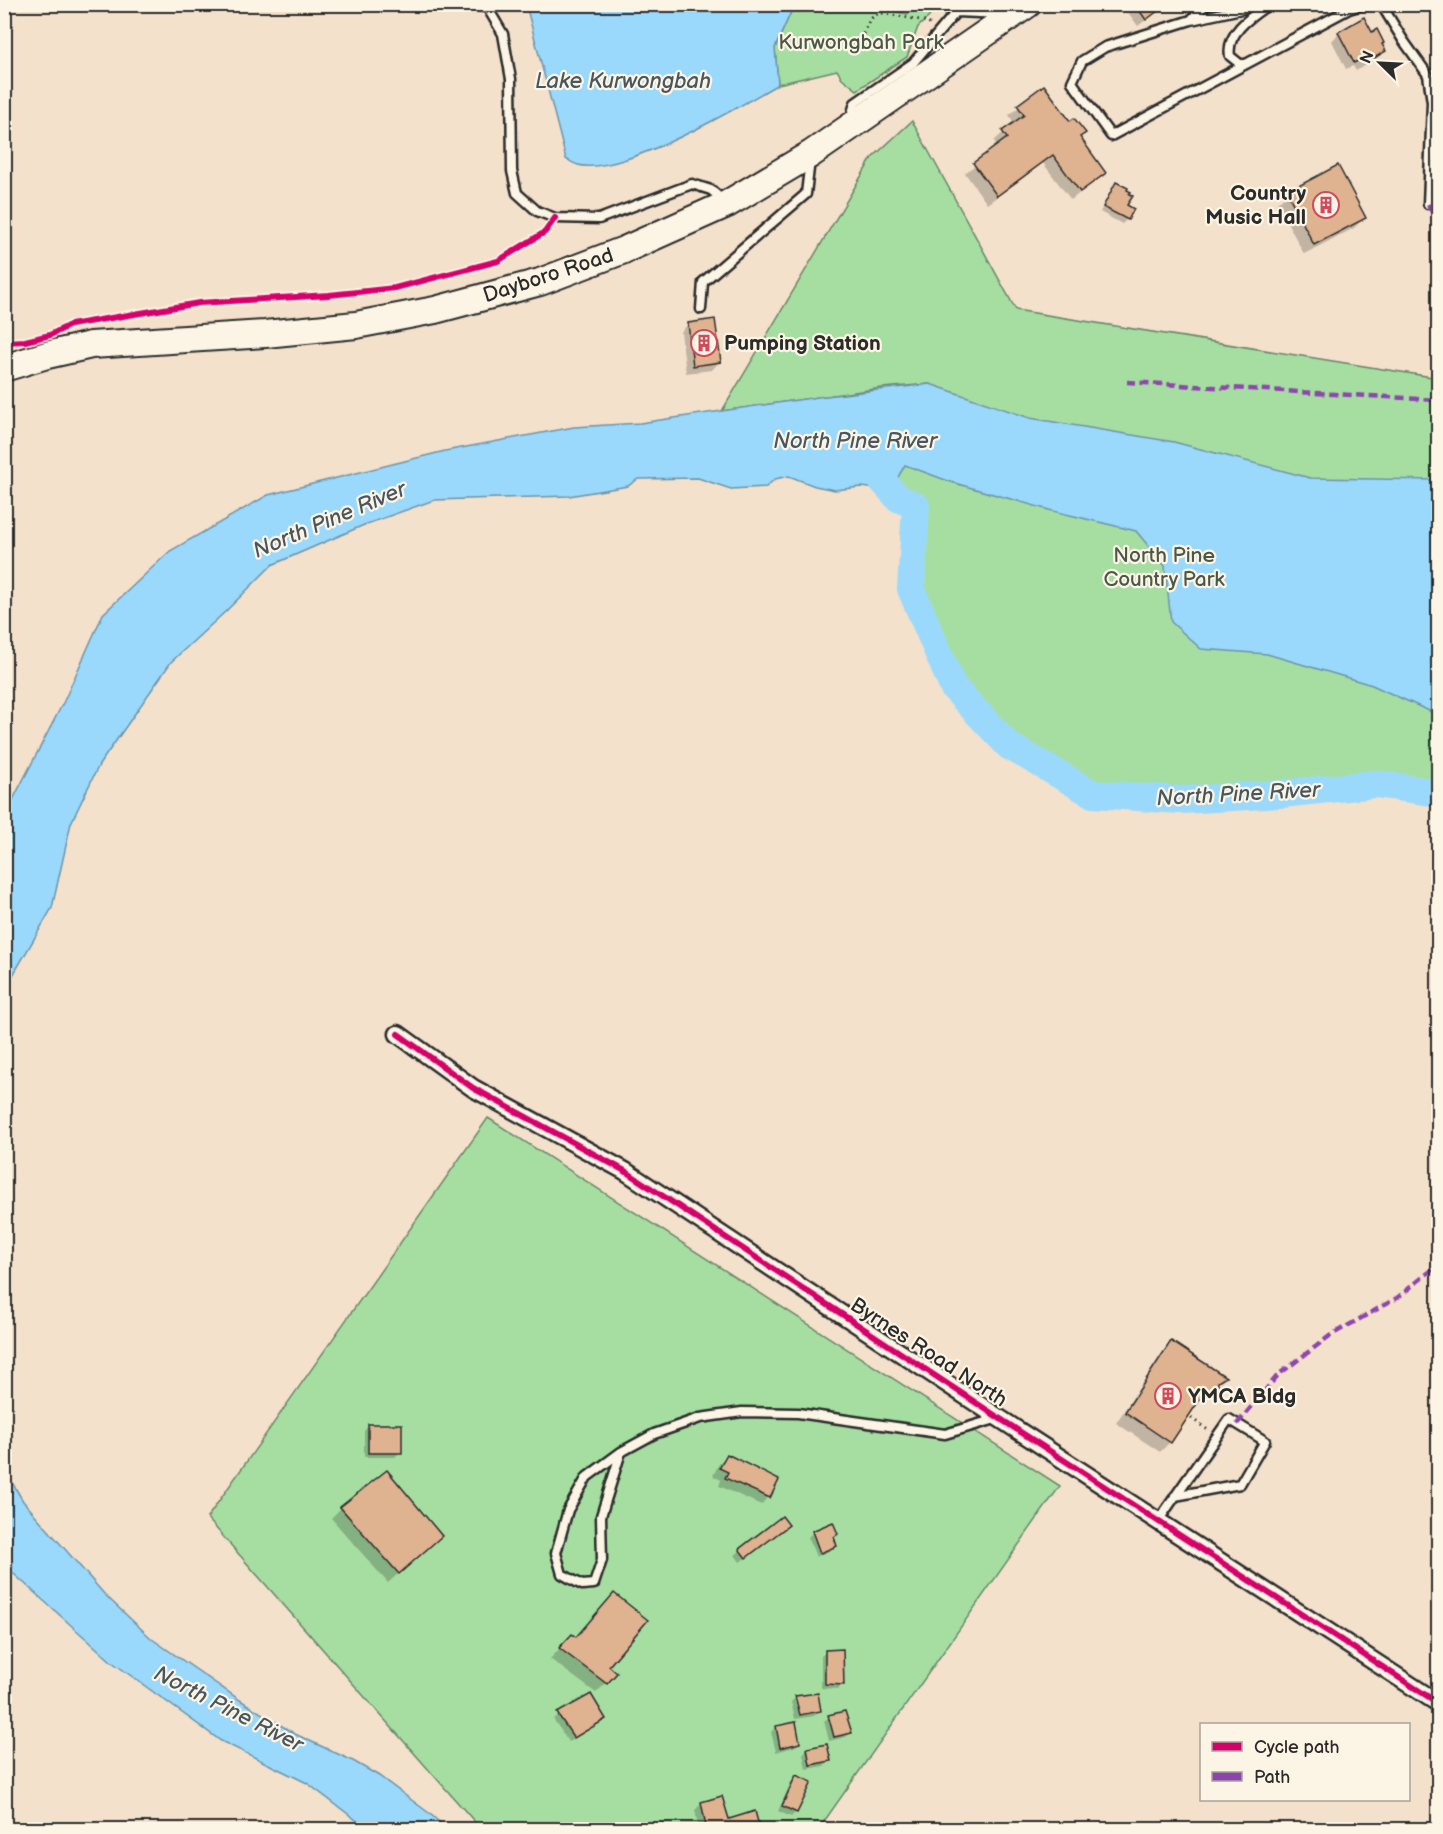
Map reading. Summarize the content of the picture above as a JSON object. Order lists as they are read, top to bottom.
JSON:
{
  "streets": {
    "main road": ["Dayboro Road"],
    "street": ["Byrnes Road North"]
  },
  "water": ["Lake Kurwongbah", "North Pine River"],
  "parks": ["Kurwongbah Park", "North Pine Country Park"],
  "places": {
    "building": ["Country Music Hall", "Pumping Station", "YMCA Bldg"]
  },
  "legend": ["Cycle path", "Path"],
  "north": "top left"
}
